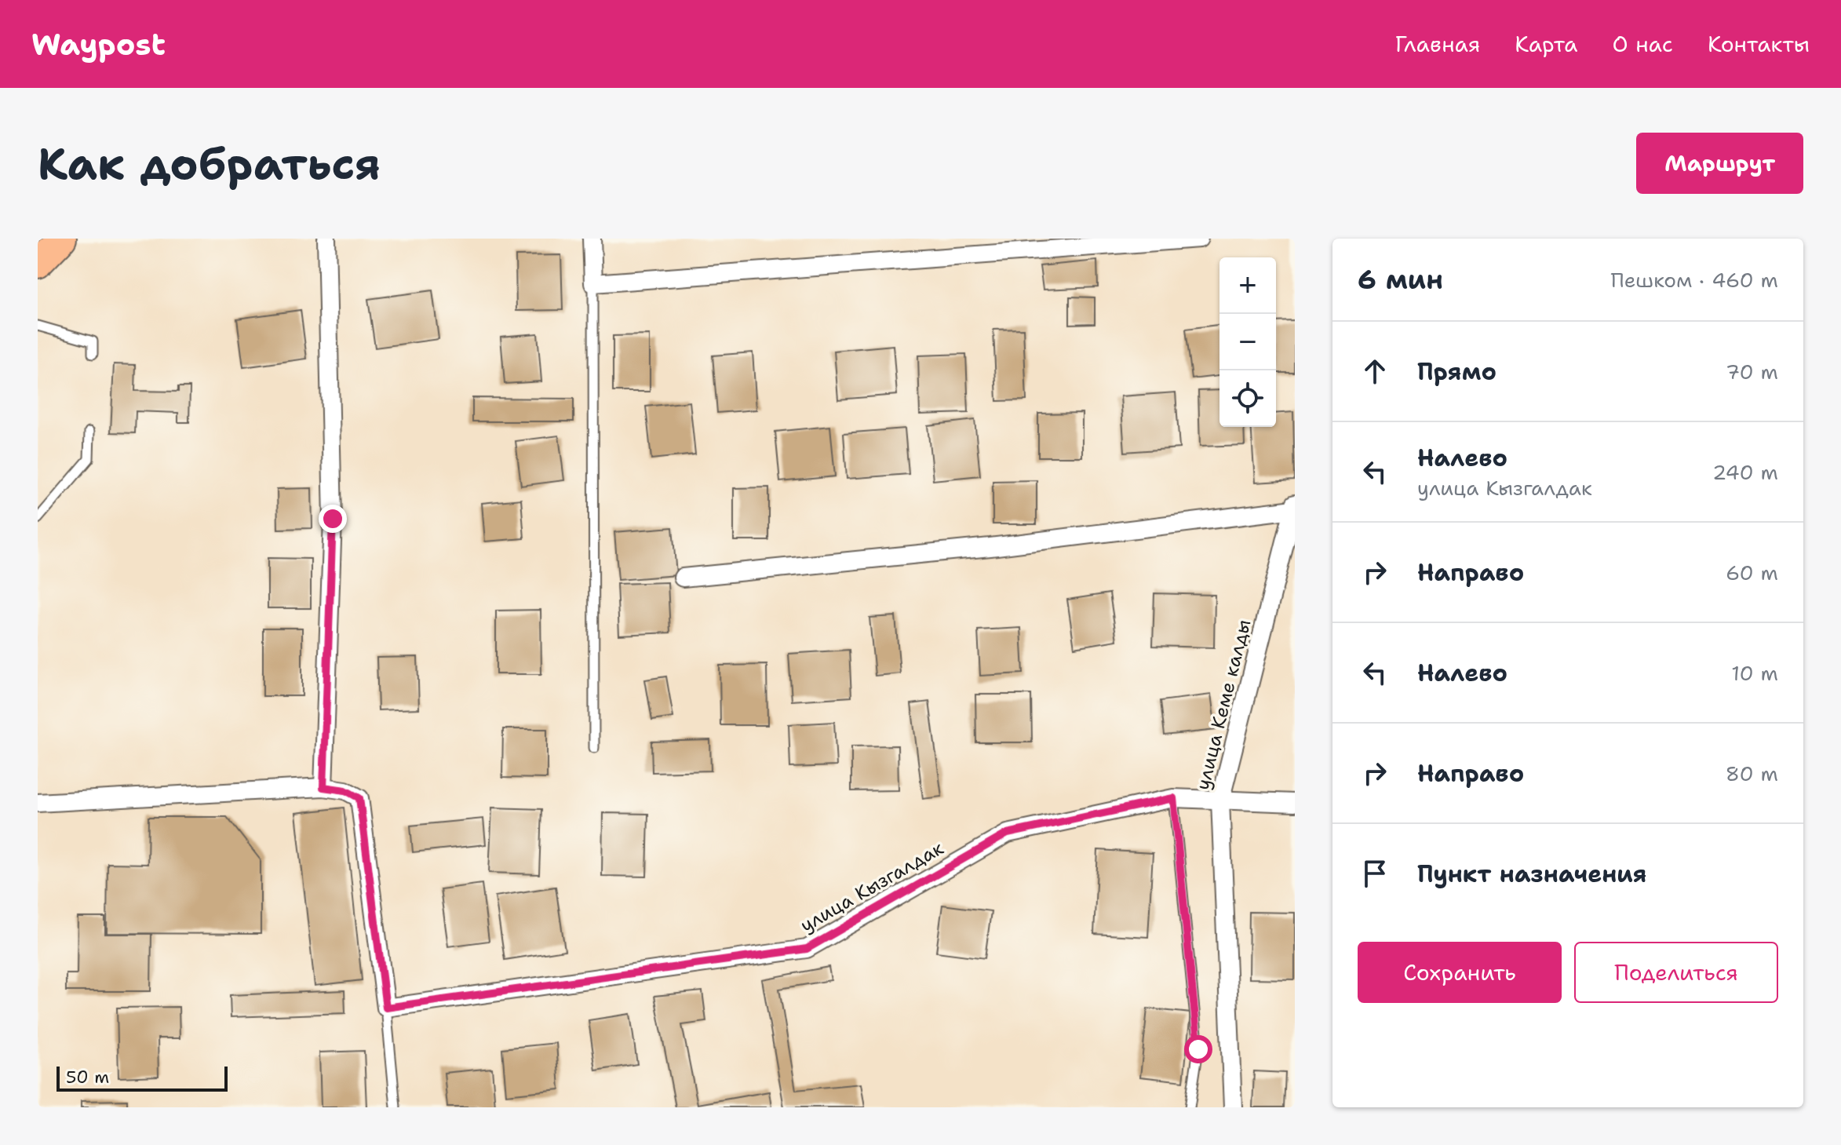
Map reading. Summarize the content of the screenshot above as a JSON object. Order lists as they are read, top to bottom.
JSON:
{
  "streets": {
    "street": ["улица Кеме калды", "улица Кызгалдак"]
  },
  "crossings": [
    ["улица Кеме калды", "улица Кызгалдак"]
  ],
  "scale_bar": "50 m",
  "page": {
    "header": "Waypost",
    "nav": [
      "Главная",
      "Карта",
      "О нас",
      "Контакты"
    ],
    "buttons": [
      "Маршрут",
      ["Сохранить", "Поделиться"]
    ],
    "title": "Как добраться",
    "heading": ["6 мин", "Пешком · 460 m"],
    "map_buttons": ["+", "−"],
    "list": [
      ["Прямо", "70 m"],
      ["Налево", "улица Кызгалдак", "240 m"],
      ["Направо", "60 m"],
      ["Налево", "10 m"],
      ["Направо", "80 m"],
      "Пункт назначения"
    ],
    "scale": "50 m"
  }
}
